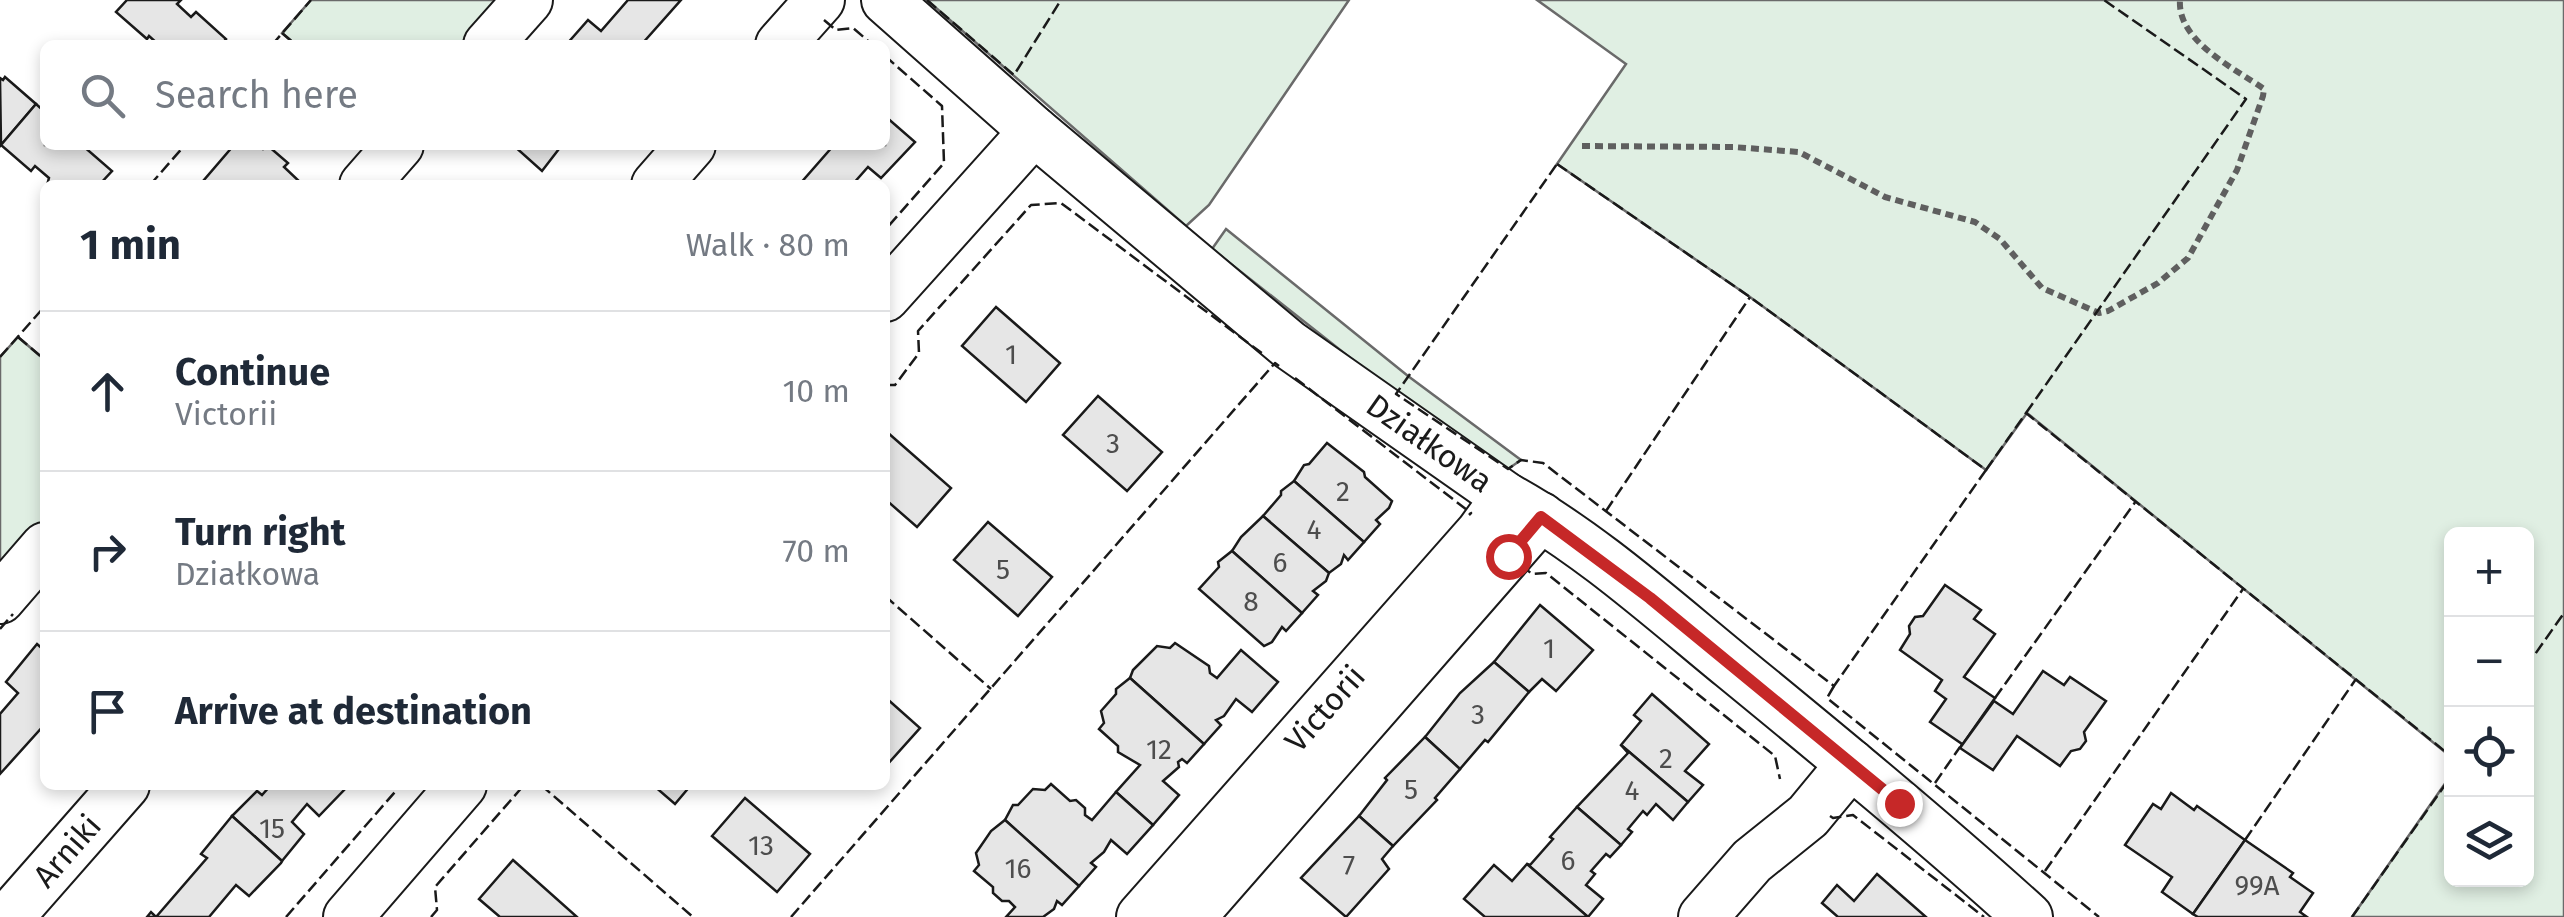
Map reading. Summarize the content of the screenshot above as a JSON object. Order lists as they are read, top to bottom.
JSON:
{
  "streets": {
    "street": ["Działkowa", "Victorii", "Arniki"]
  },
  "crossings": [
    ["Działkowa", "Victorii"]
  ],
  "house_numbers": [
    "1",
    "3",
    "2",
    "4",
    "6",
    "5",
    "8",
    "1",
    "3",
    "12",
    "2",
    "5",
    "4",
    "15",
    "13",
    "6",
    "7",
    "16",
    "99A"
  ],
  "page": {
    "search": "Search here",
    "heading": ["1 min", "Walk · 80 m"],
    "list": [
      ["Continue", "Victorii", "10 m"],
      ["Turn right", "Działkowa", "70 m"],
      "Arrive at destination"
    ],
    "map_buttons": ["+", "−"]
  }
}
